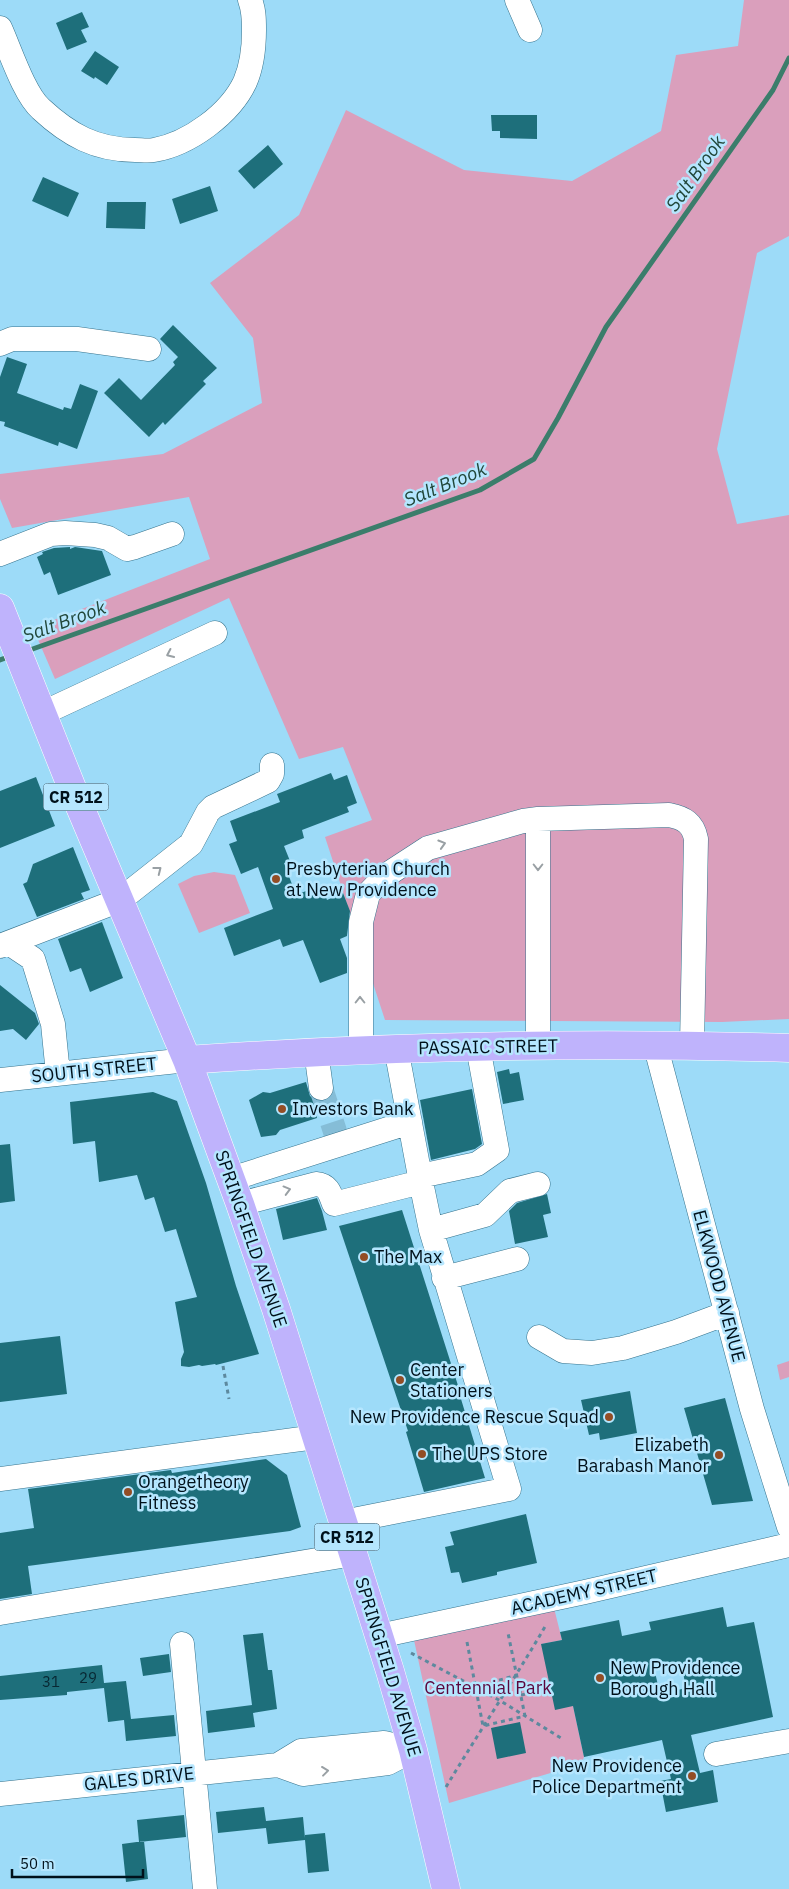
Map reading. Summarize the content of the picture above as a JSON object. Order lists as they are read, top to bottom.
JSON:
{
  "streets": {
    "main road": ["CR 512", "PASSAIC STREET", "SPRINGFIELD AVENUE"],
    "street": [
      "SOUTH STREET",
      "ELKWOOD AVENUE",
      "ACADEMY STREET",
      "GALES DRIVE"
    ]
  },
  "crossings": [
    ["PASSAIC STREET", "SOUTH STREET"],
    ["PASSAIC STREET", "SPRINGFIELD AVENUE"],
    ["PASSAIC STREET", "ELKWOOD AVENUE"],
    ["SOUTH STREET", "SPRINGFIELD AVENUE"],
    ["SPRINGFIELD AVENUE", "ACADEMY STREET"],
    ["SPRINGFIELD AVENUE", "GALES DRIVE"]
  ],
  "water": ["Salt Brook"],
  "parks": ["Centennial Park"],
  "places": [
    "Presbyterian Church at New Providence",
    "Investors Bank",
    "The Max",
    "Center Stationers",
    "New Providence Rescue Squad",
    "The UPS Store",
    "Elizabeth Barabash Manor",
    "Orangetheory Fitness",
    "New Providence Borough Hall",
    "New Providence Police Department"
  ],
  "house_numbers": ["29", "31"],
  "scale_bar": "50 m"
}
